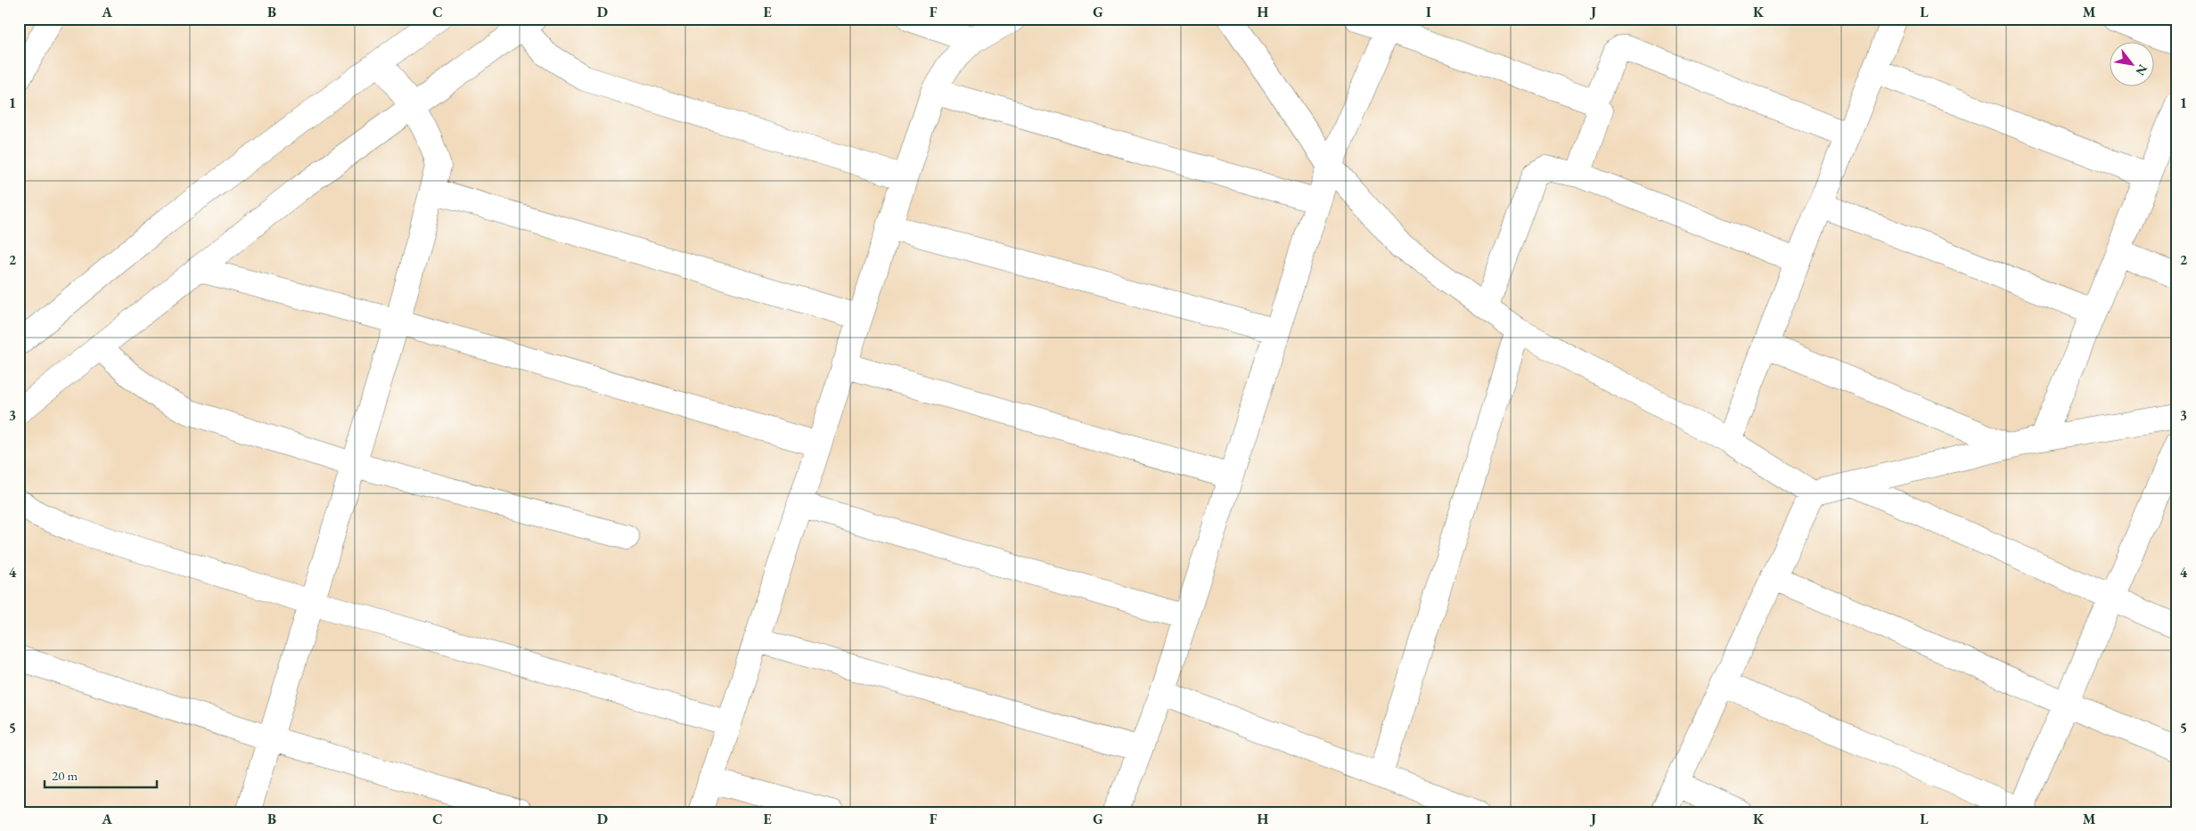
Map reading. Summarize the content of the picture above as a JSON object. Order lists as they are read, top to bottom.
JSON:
{
  "scale_bar": "20 m",
  "north": "bottom right",
  "grid": {
    "columns": [
      "A",
      "B",
      "C",
      "D",
      "E",
      "F",
      "G",
      "H",
      "I",
      "J",
      "K",
      "L",
      "M"
    ],
    "rows": [
      "1",
      "2",
      "3",
      "4",
      "5"
    ]
  }
}
